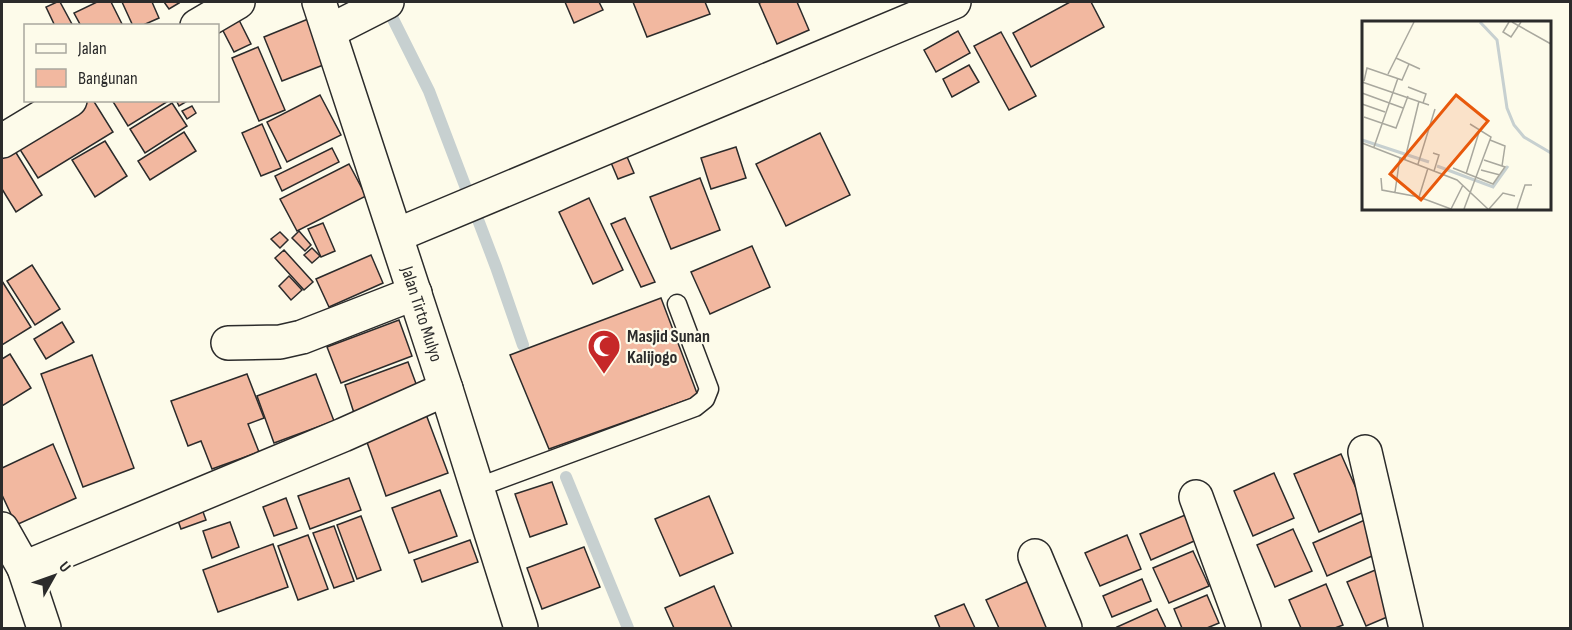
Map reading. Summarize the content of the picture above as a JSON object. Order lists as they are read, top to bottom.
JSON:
{
  "streets": {
    "street": ["Jalan Tirto Mulyo"]
  },
  "places": {
    "mosque": ["Masjid Sunan Kalijogo"]
  },
  "legend": ["Jalan", "Bangunan"],
  "north": "top right"
}
